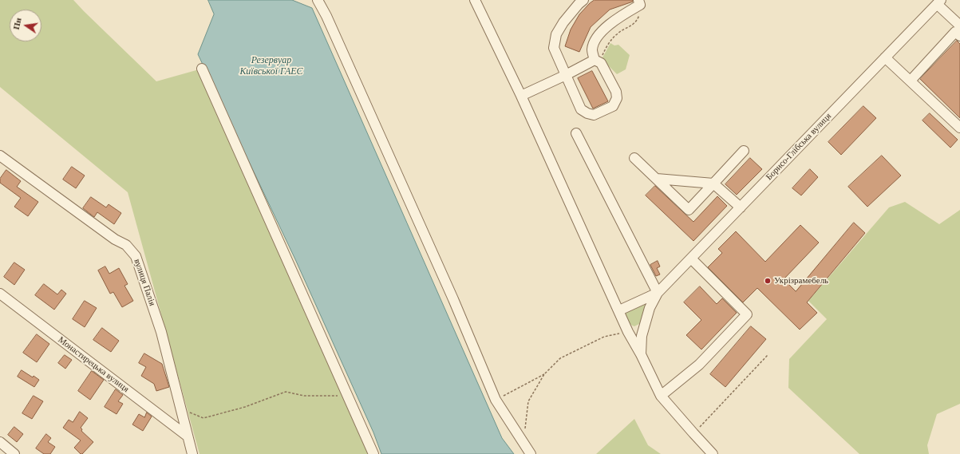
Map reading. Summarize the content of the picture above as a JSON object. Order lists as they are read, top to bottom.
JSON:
{
  "streets": {
    "street": ["Борисо-Глібська вулиця", "вулиця Палія", "Монастирецька вулиця"]
  },
  "crossings": [
    ["вулиця Палія", "Монастирецька вулиця"]
  ],
  "water": ["Резервуар Київської ГАЕС"],
  "places": ["Укрізрамебель"],
  "north": "left"
}
